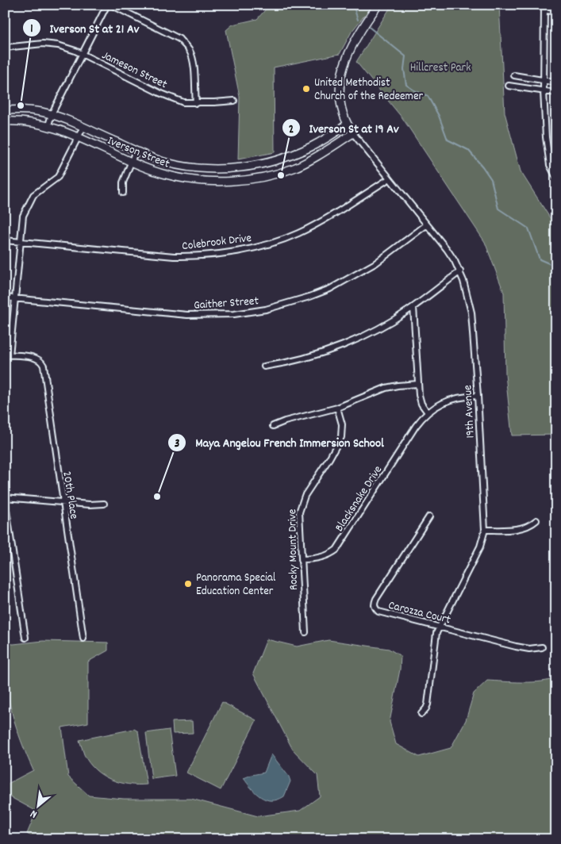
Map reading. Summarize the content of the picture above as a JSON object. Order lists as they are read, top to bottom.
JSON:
{
  "streets": {
    "main road": ["Iverson Street"],
    "street": [
      "Jameson Street",
      "Colebrook Drive",
      "Gaither Street",
      "19th Avenue",
      "20th Place",
      "Blacksnake Drive",
      "Rocky Mount Drive",
      "Carozza Court"
    ]
  },
  "crossings": [
    ["Iverson Street", "19th Avenue"],
    ["Colebrook Drive", "19th Avenue"],
    ["Gaither Street", "19th Avenue"],
    ["19th Avenue", "Blacksnake Drive"],
    ["19th Avenue", "Carozza Court"],
    ["Blacksnake Drive", "Rocky Mount Drive"]
  ],
  "parks": ["Hillcrest Park"],
  "places": [
    "United Methodist Church of the Redeemer",
    "Iverson St at 21 Av",
    "Iverson St at 19 Av",
    "Maya Angelou French Immersion School",
    "Panorama Special Education Center"
  ],
  "north": "bottom left"
}
